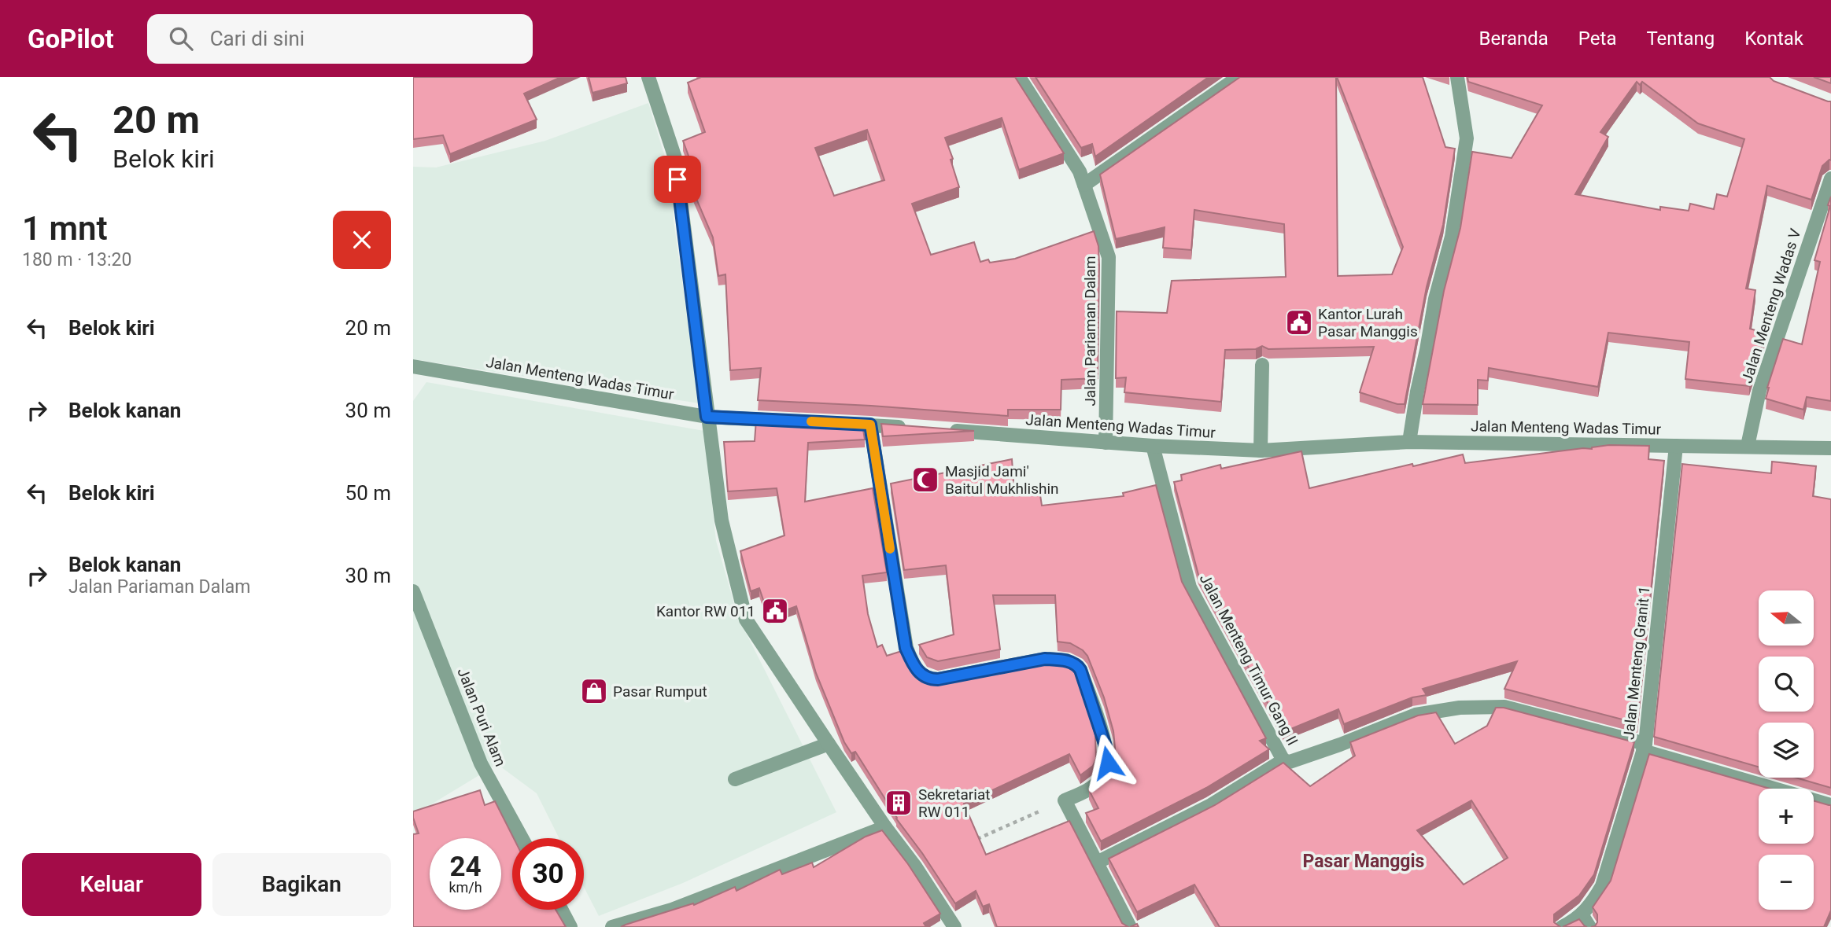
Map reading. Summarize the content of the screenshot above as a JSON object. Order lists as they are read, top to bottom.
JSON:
{
  "streets": {
    "street": [
      "Jalan Menteng Wadas V",
      "Jalan Pariaman Dalam",
      "Jalan Menteng Wadas Timur",
      "Jalan Menteng Timur Gang II",
      "Jalan Menteng Granit 1",
      "Jalan Puri Alam"
    ]
  },
  "crossings": [
    ["Jalan Menteng Wadas V", "Jalan Menteng Wadas Timur"],
    ["Jalan Pariaman Dalam", "Jalan Menteng Wadas Timur"],
    ["Jalan Menteng Wadas Timur", "Jalan Menteng Timur Gang II"],
    ["Jalan Menteng Wadas Timur", "Jalan Menteng Granit 1"]
  ],
  "districts": ["Pasar Manggis"],
  "places": {
    "public building": ["Kantor Lurah Pasar Manggis", "Kantor RW 011"],
    "mosque": ["Masjid Jami' Baitul Mukhlishin"],
    "shop": ["Pasar Rumput"],
    "building": ["Sekretariat RW 011"]
  },
  "north": "left",
  "page": {
    "header": "GoPilot",
    "search": "Cari di sini",
    "nav": [
      "Beranda",
      "Peta",
      "Tentang",
      "Kontak"
    ],
    "turn": ["20 m", "Belok kiri"],
    "heading": ["1 mnt", "180 m · 13:20"],
    "list": [
      {
        "name": "Belok kiri",
        "value": "20 m"
      },
      {
        "name": "Belok kanan",
        "value": "30 m"
      },
      {
        "name": "Belok kiri",
        "value": "50 m"
      },
      {
        "name": "Belok kanan",
        "note": "Jalan Pariaman Dalam",
        "value": "30 m"
      }
    ],
    "map_buttons": ["+", "−"],
    "speed": "24 km/h",
    "limit": "30",
    "buttons": ["Keluar", "Bagikan"]
  }
}
